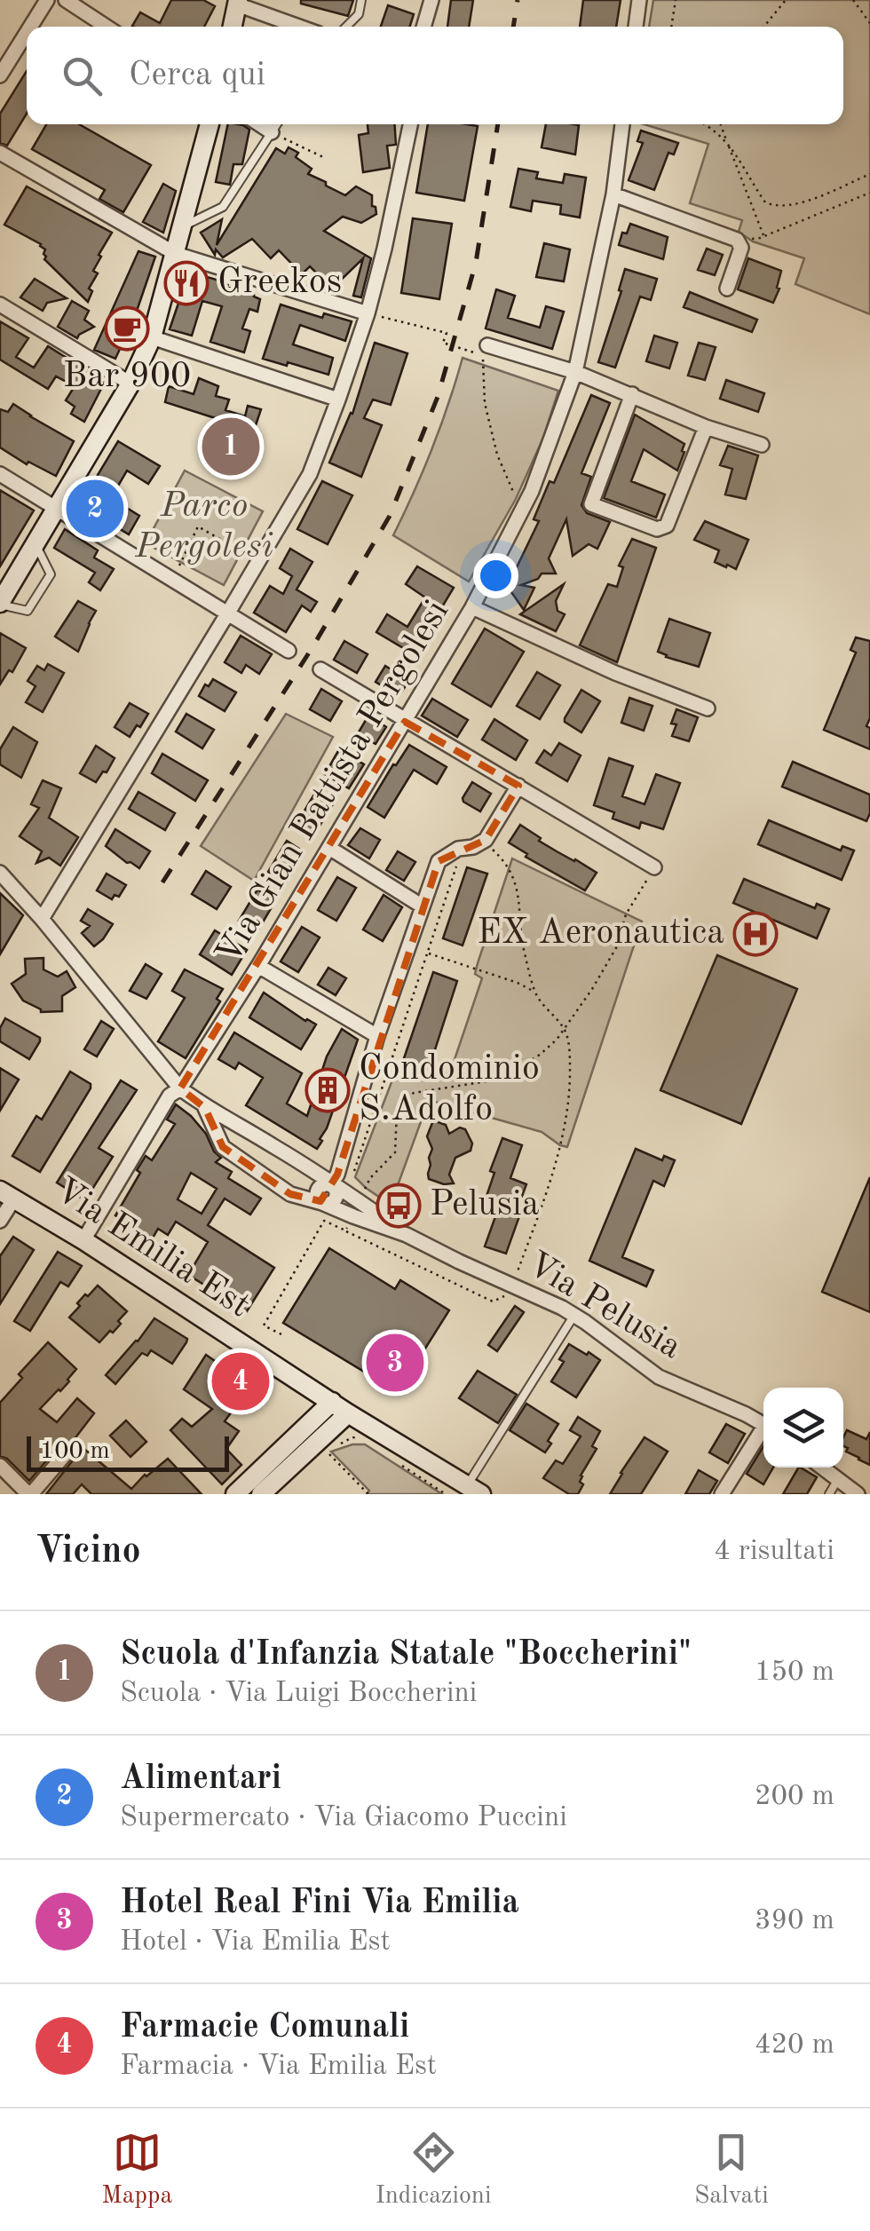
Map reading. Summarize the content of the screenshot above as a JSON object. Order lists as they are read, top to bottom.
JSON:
{
  "streets": {
    "street": ["Via Gian Battista Pergolesi", "Via Emilia Est", "Via Pelusia"]
  },
  "crossings": [
    ["Via Gian Battista Pergolesi", "Via Emilia Est"],
    ["Via Gian Battista Pergolesi", "Via Pelusia"]
  ],
  "parks": ["Parco Pergolesi"],
  "places": {
    "restaurant": ["Greekos"],
    "cafe": ["Bar 900"],
    "hospital": ["EX Aeronautica"],
    "building": ["Condominio S.Adolfo"],
    "bus stop": ["Pelusia"]
  },
  "scale_bar": "100 m",
  "page": {
    "search": "Cerca qui",
    "pins": [
      "1",
      "2",
      "3",
      "4"
    ],
    "scale": "100 m",
    "heading": ["Vicino", "4 risultati"],
    "list": [
      {
        "mark": "1",
        "name": "Scuola d'Infanzia Statale \"Boccherini\"",
        "note": "Scuola · Via Luigi Boccherini",
        "value": "150 m"
      },
      {
        "mark": "2",
        "name": "Alimentari",
        "note": "Supermercato · Via Giacomo Puccini",
        "value": "200 m"
      },
      {
        "mark": "3",
        "name": "Hotel Real Fini Via Emilia",
        "note": "Hotel · Via Emilia Est",
        "value": "390 m"
      },
      {
        "mark": "4",
        "name": "Farmacie Comunali",
        "note": "Farmacia · Via Emilia Est",
        "value": "420 m"
      }
    ],
    "nav": ["Mappa", "Indicazioni", "Salvati"]
  }
}
